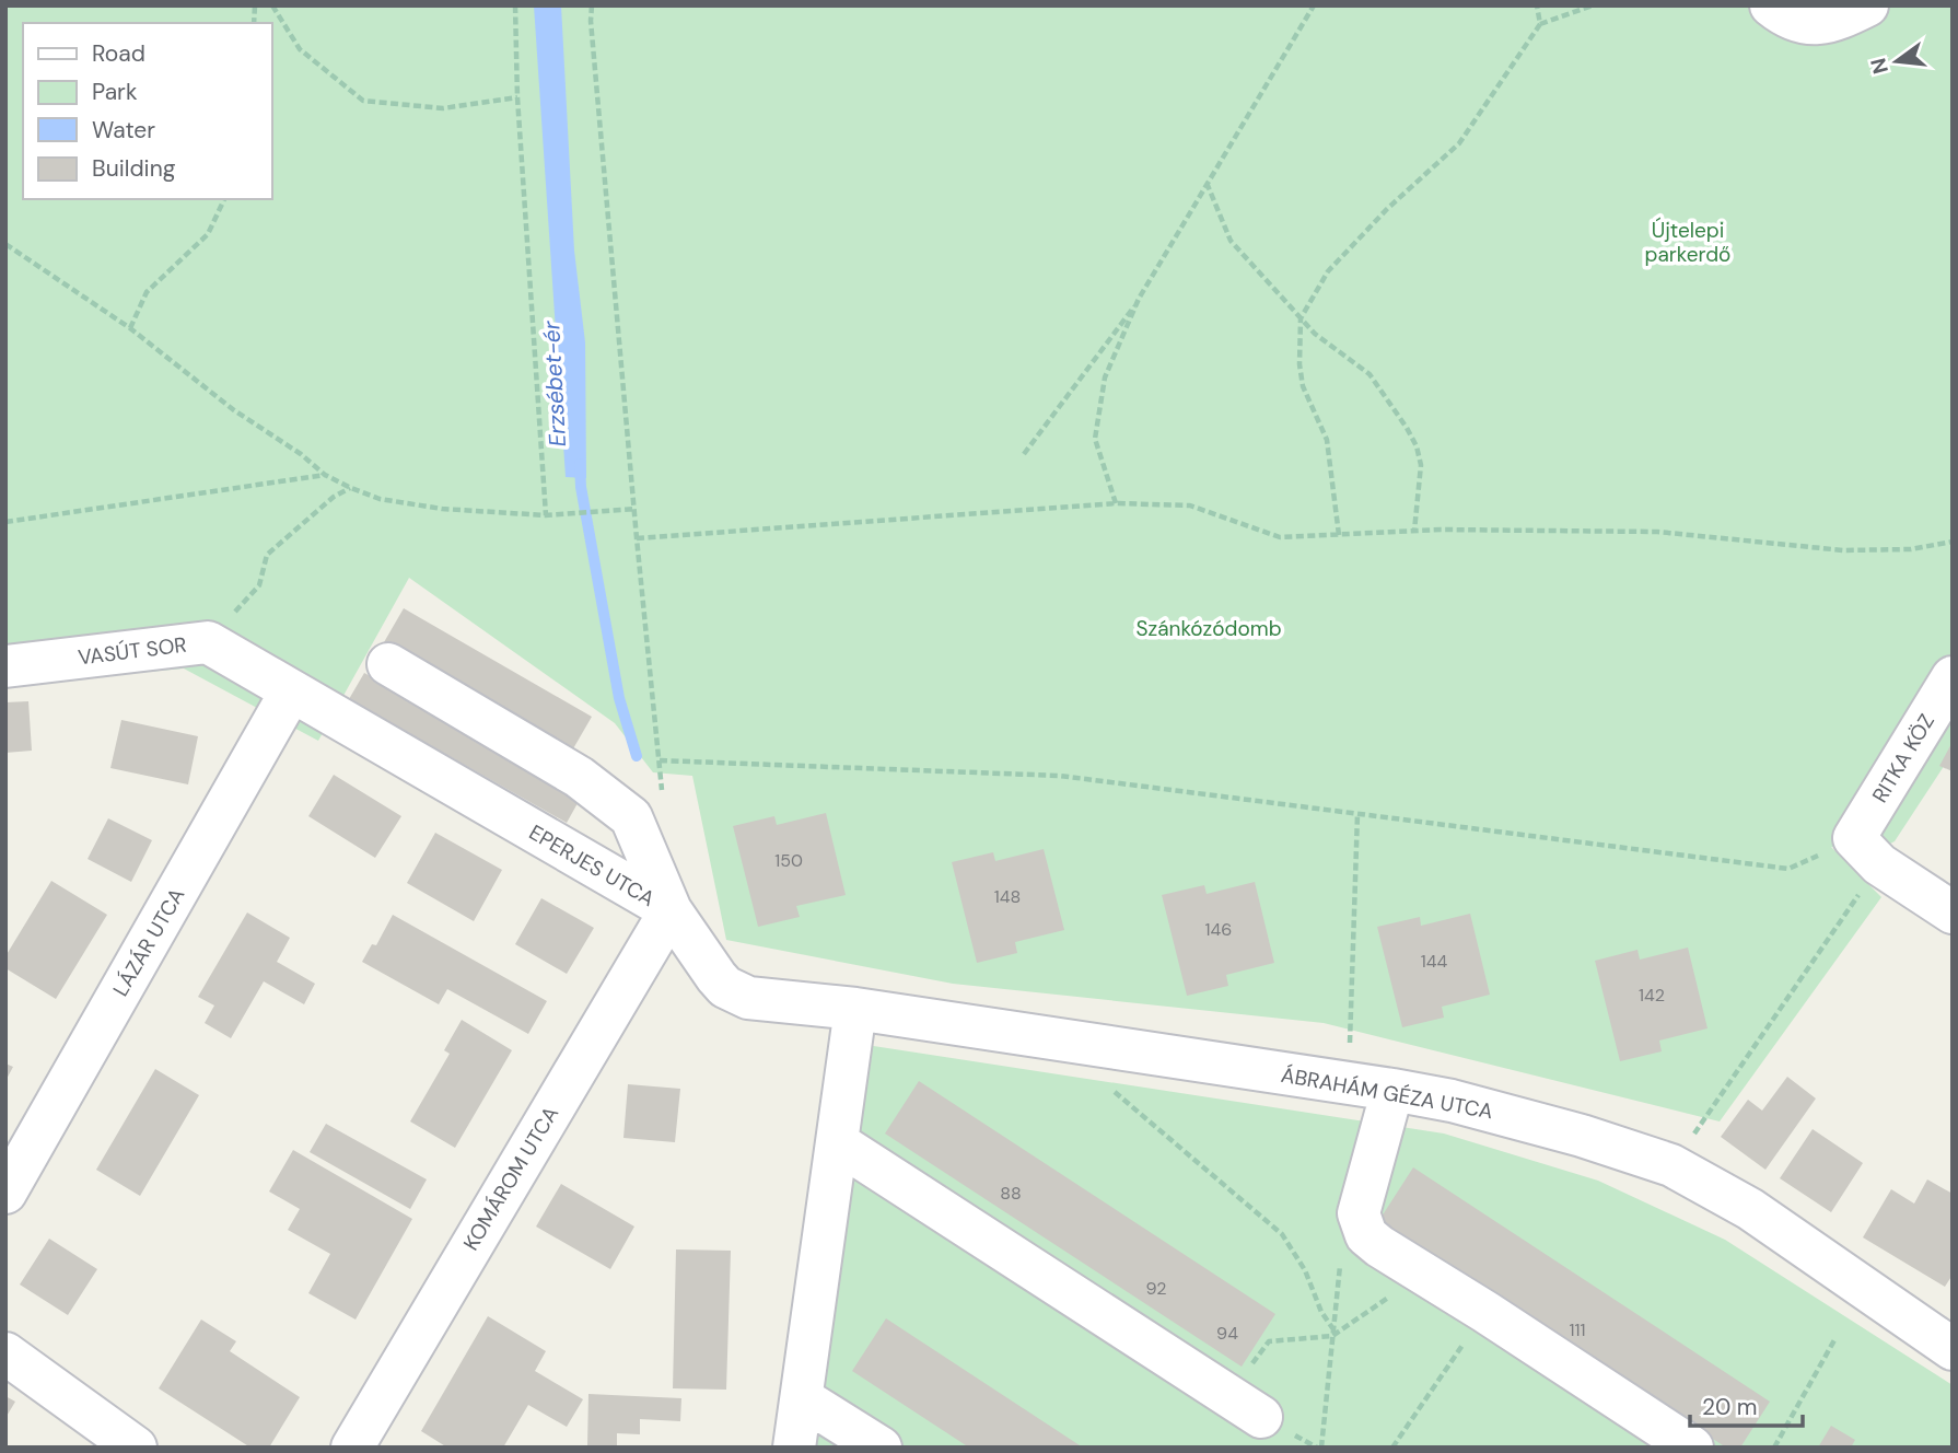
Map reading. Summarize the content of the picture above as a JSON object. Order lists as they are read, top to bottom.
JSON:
{
  "streets": {
    "street": [
      "VASÚT SOR",
      "RITKA KÖZ",
      "EPERJES UTCA",
      "LÁZÁR UTCA",
      "ÁBRAHÁM GÉZA UTCA",
      "KOMÁROM UTCA"
    ]
  },
  "crossings": [
    ["VASÚT SOR", "EPERJES UTCA"],
    ["VASÚT SOR", "LÁZÁR UTCA"],
    ["EPERJES UTCA", "LÁZÁR UTCA"],
    ["EPERJES UTCA", "ÁBRAHÁM GÉZA UTCA"],
    ["EPERJES UTCA", "KOMÁROM UTCA"]
  ],
  "water": ["Erzsébet-ér"],
  "parks": ["Újtelepi parkerdő", "Szánkózódomb"],
  "house_numbers": [
    "150",
    "148",
    "146",
    "144",
    "142",
    "88",
    "92",
    "111",
    "94"
  ],
  "legend": [
    "Road",
    "Park",
    "Water",
    "Building"
  ],
  "scale_bar": "20 m",
  "north": "left"
}
